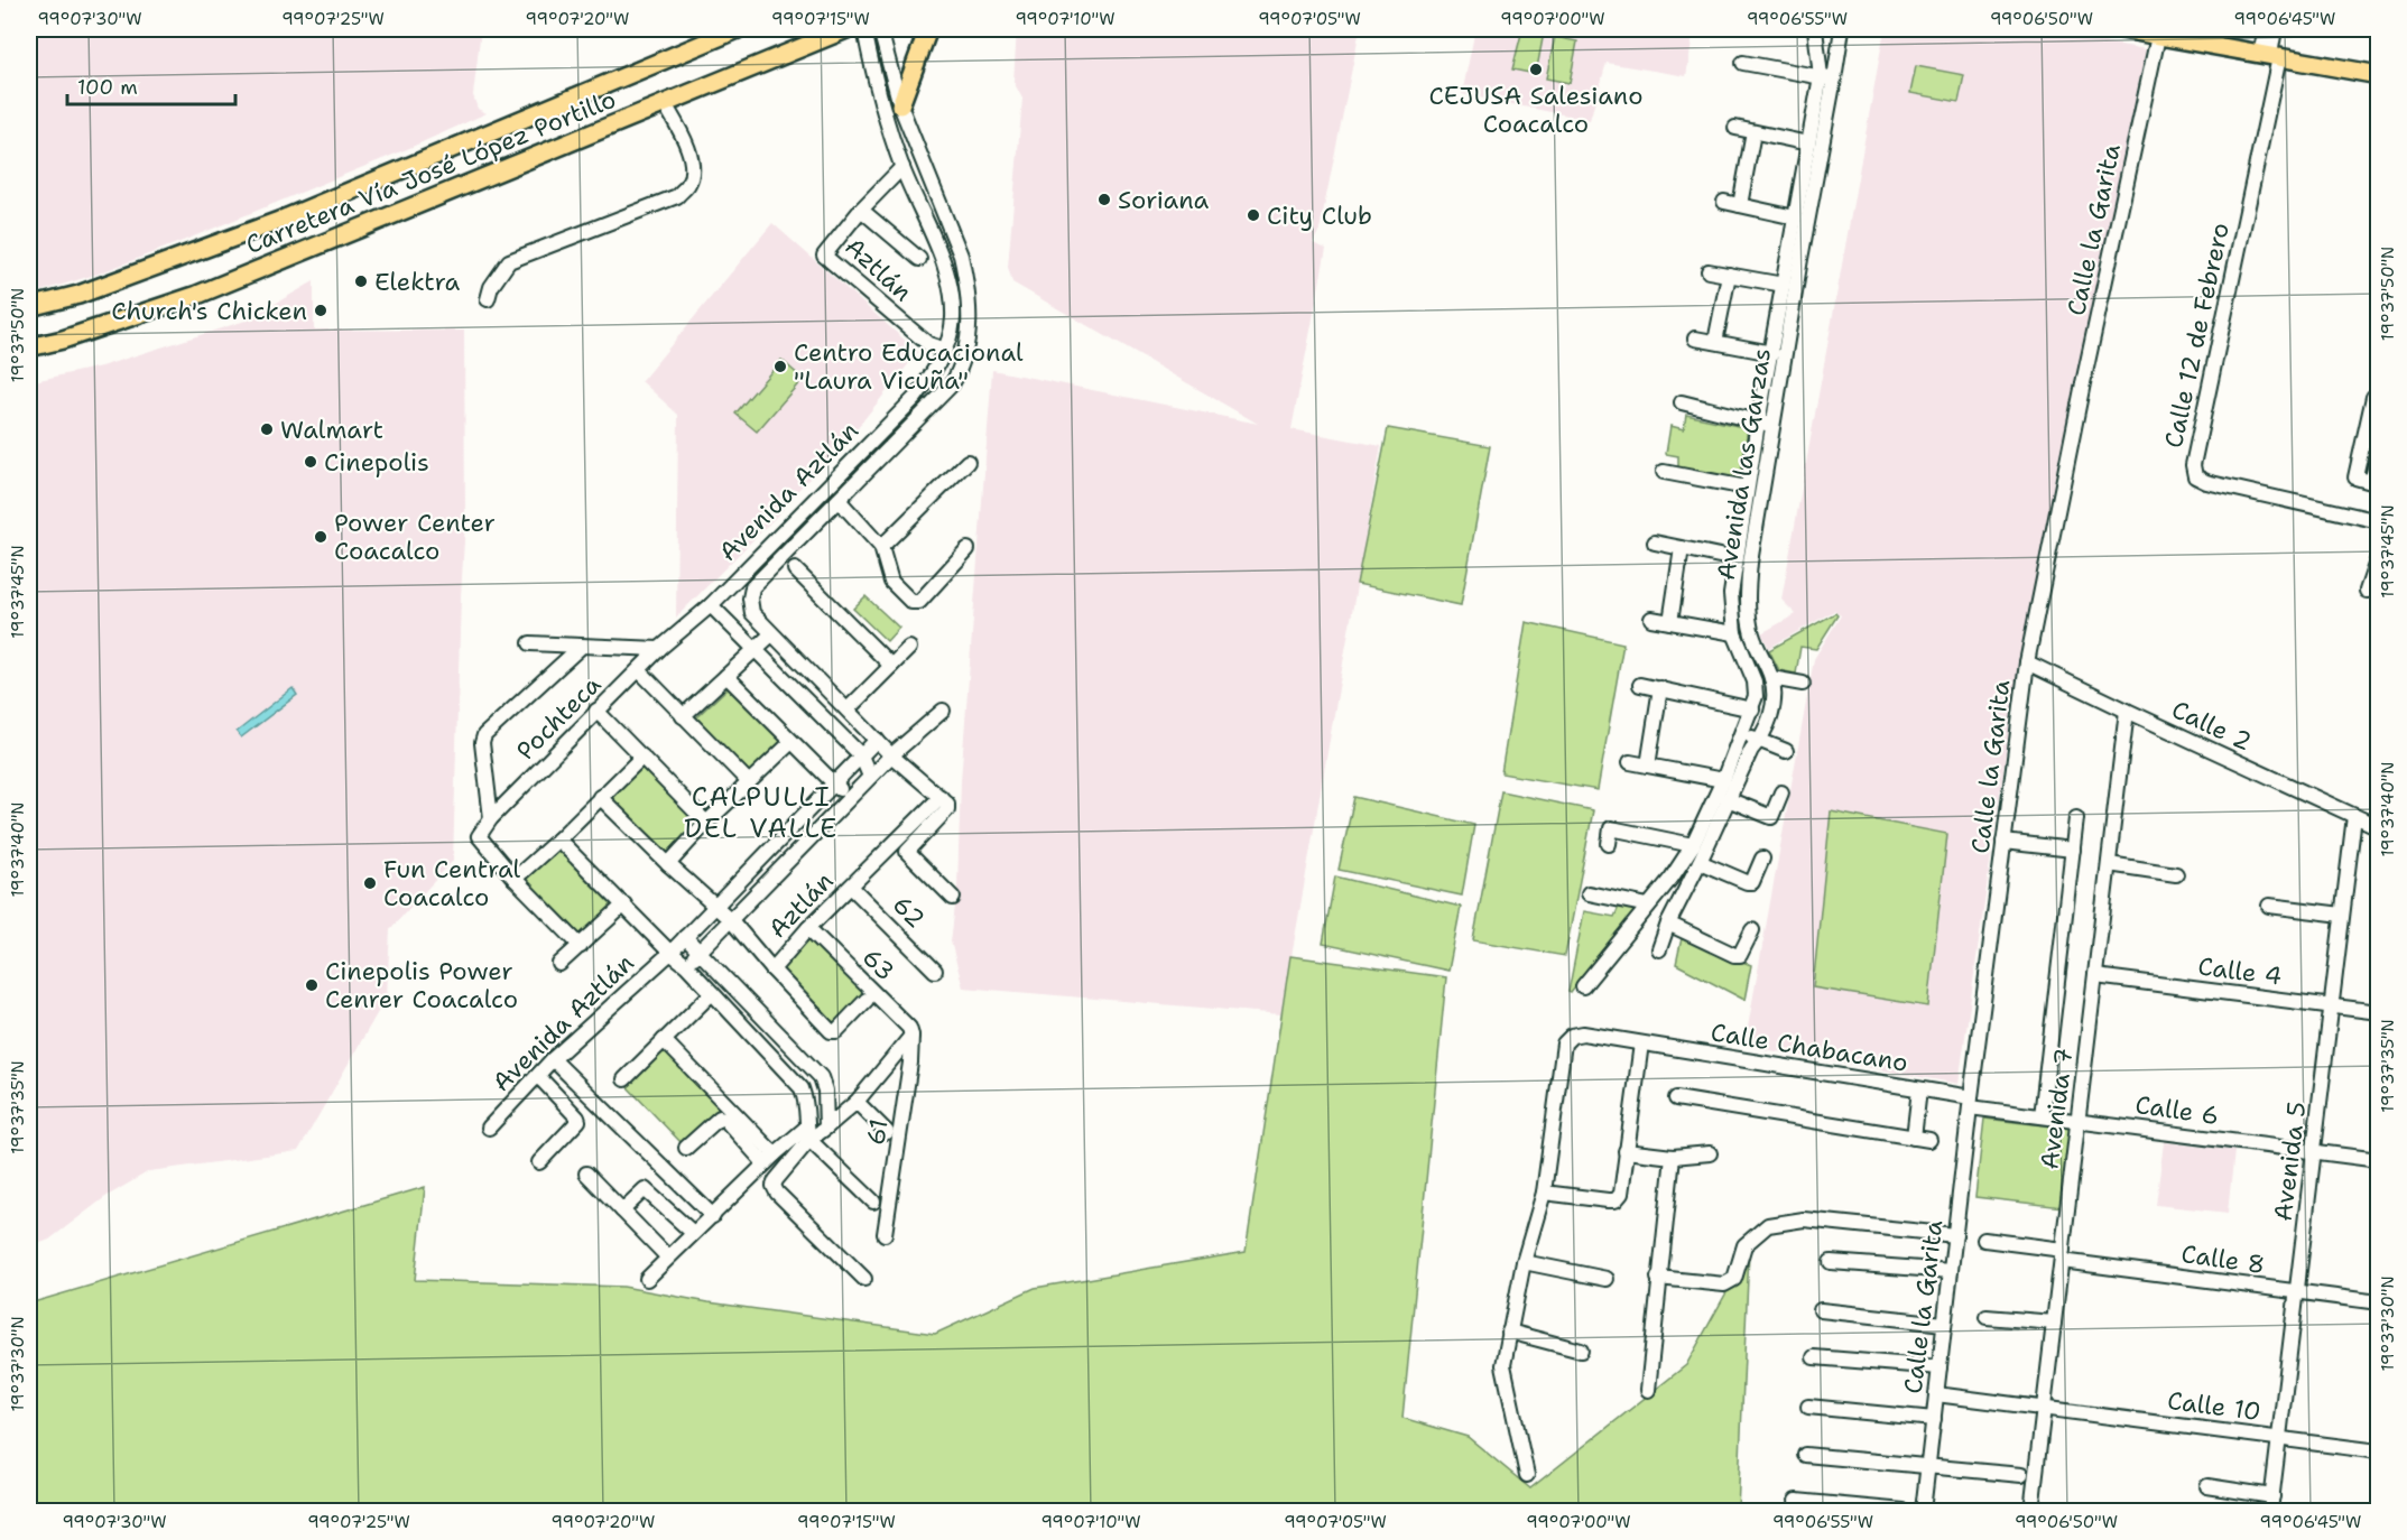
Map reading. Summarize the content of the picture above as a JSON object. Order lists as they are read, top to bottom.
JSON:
{
  "streets": {
    "main road": ["Carretera Vía José López Portillo"],
    "street": [
      "Calle la Garita",
      "Aztlán",
      "Calle 12 de Febrero",
      "Avenida las Garzas",
      "Avenida Aztlán",
      "Pochteca",
      "Calle 2",
      "62",
      "63",
      "Calle 4",
      "Calle Chabacano",
      "Avenida 7",
      "Calle 6",
      "61",
      "Avenida 5",
      "Calle 8",
      "Calle 10"
    ]
  },
  "crossings": [
    ["Calle la Garita", "Calle 2"],
    ["Calle la Garita", "Calle Chabacano"],
    ["Calle la Garita", "Calle 6"],
    ["Calle la Garita", "Calle 10"],
    ["Aztlán", "Avenida Aztlán"],
    ["Aztlán", "62"],
    ["Aztlán", "63"],
    ["Avenida Aztlán", "Pochteca"],
    ["Calle 2", "Avenida 7"],
    ["Calle 2", "Avenida 5"],
    ["63", "61"],
    ["Calle 4", "Avenida 7"],
    ["Calle 4", "Avenida 5"],
    ["Calle Chabacano", "Calle 6"],
    ["Avenida 7", "Calle 6"],
    ["Avenida 7", "Calle 8"],
    ["Avenida 7", "Calle 10"],
    ["Calle 6", "Avenida 5"],
    ["Avenida 5", "Calle 8"],
    ["Avenida 5", "Calle 10"]
  ],
  "districts": ["CALPULLI DEL VALLE"],
  "places": [
    "CEJUSA Salesiano Coacalco",
    "Soriana",
    "City Club",
    "Elektra",
    "Church's Chicken",
    "Centro Educacional \"Laura Vicuña\"",
    "Walmart",
    "Cinepolis",
    "Power Center Coacalco",
    "Fun Central Coacalco",
    "Cinepolis Power Cenrer Coacalco"
  ],
  "scale_bar": "100 m",
  "coordinates": [
    "99°07'30\"W",
    "99°07'25\"W",
    "99°07'20\"W",
    "99°07'15\"W",
    "99°07'10\"W",
    "99°07'05\"W",
    "99°07'00\"W",
    "99°06'55\"W",
    "99°06'50\"W",
    "99°06'45\"W",
    "19°37'50\"N",
    "19°37'45\"N",
    "19°37'40\"N",
    "19°37'35\"N",
    "19°37'30\"N"
  ]
}
